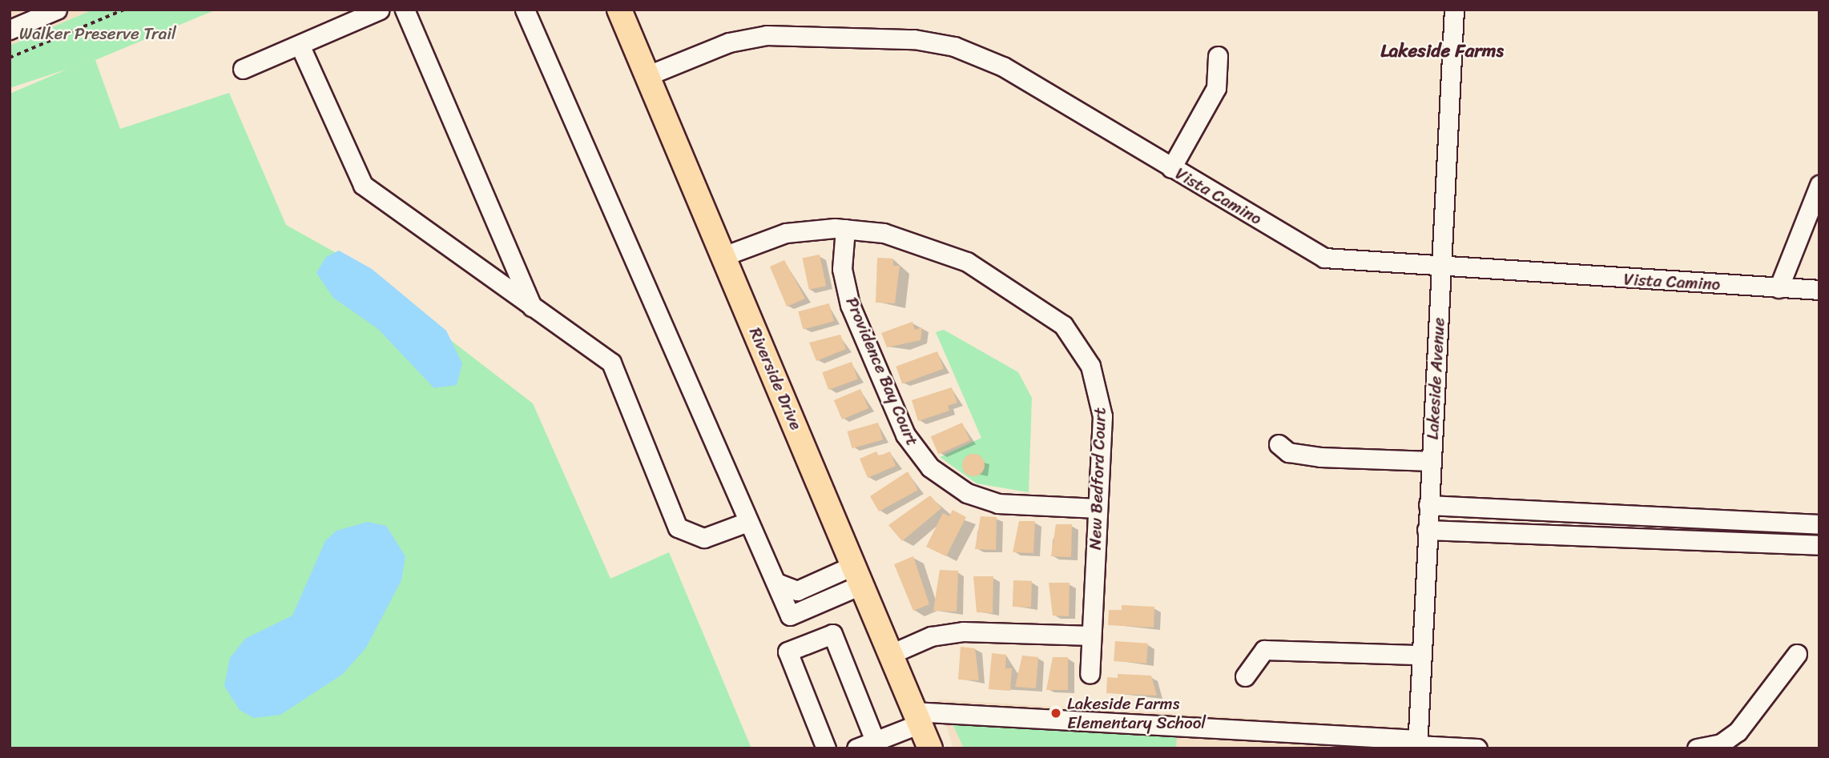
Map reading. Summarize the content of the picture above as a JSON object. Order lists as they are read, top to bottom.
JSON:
{
  "streets": {
    "main road": ["Riverside Drive"],
    "street": [
      "Vista Camino",
      "Providence Bay Court",
      "Lakeside Avenue",
      "New Bedford Court"
    ]
  },
  "crossings": [
    ["Vista Camino", "Riverside Drive"],
    ["Vista Camino", "Lakeside Avenue"],
    ["Providence Bay Court", "New Bedford Court"],
    ["Riverside Drive", "New Bedford Court"]
  ],
  "districts": ["Lakeside Farms"],
  "parks": ["Walker Preserve Trail"],
  "places": ["Lakeside Farms Elementary School"]
}
